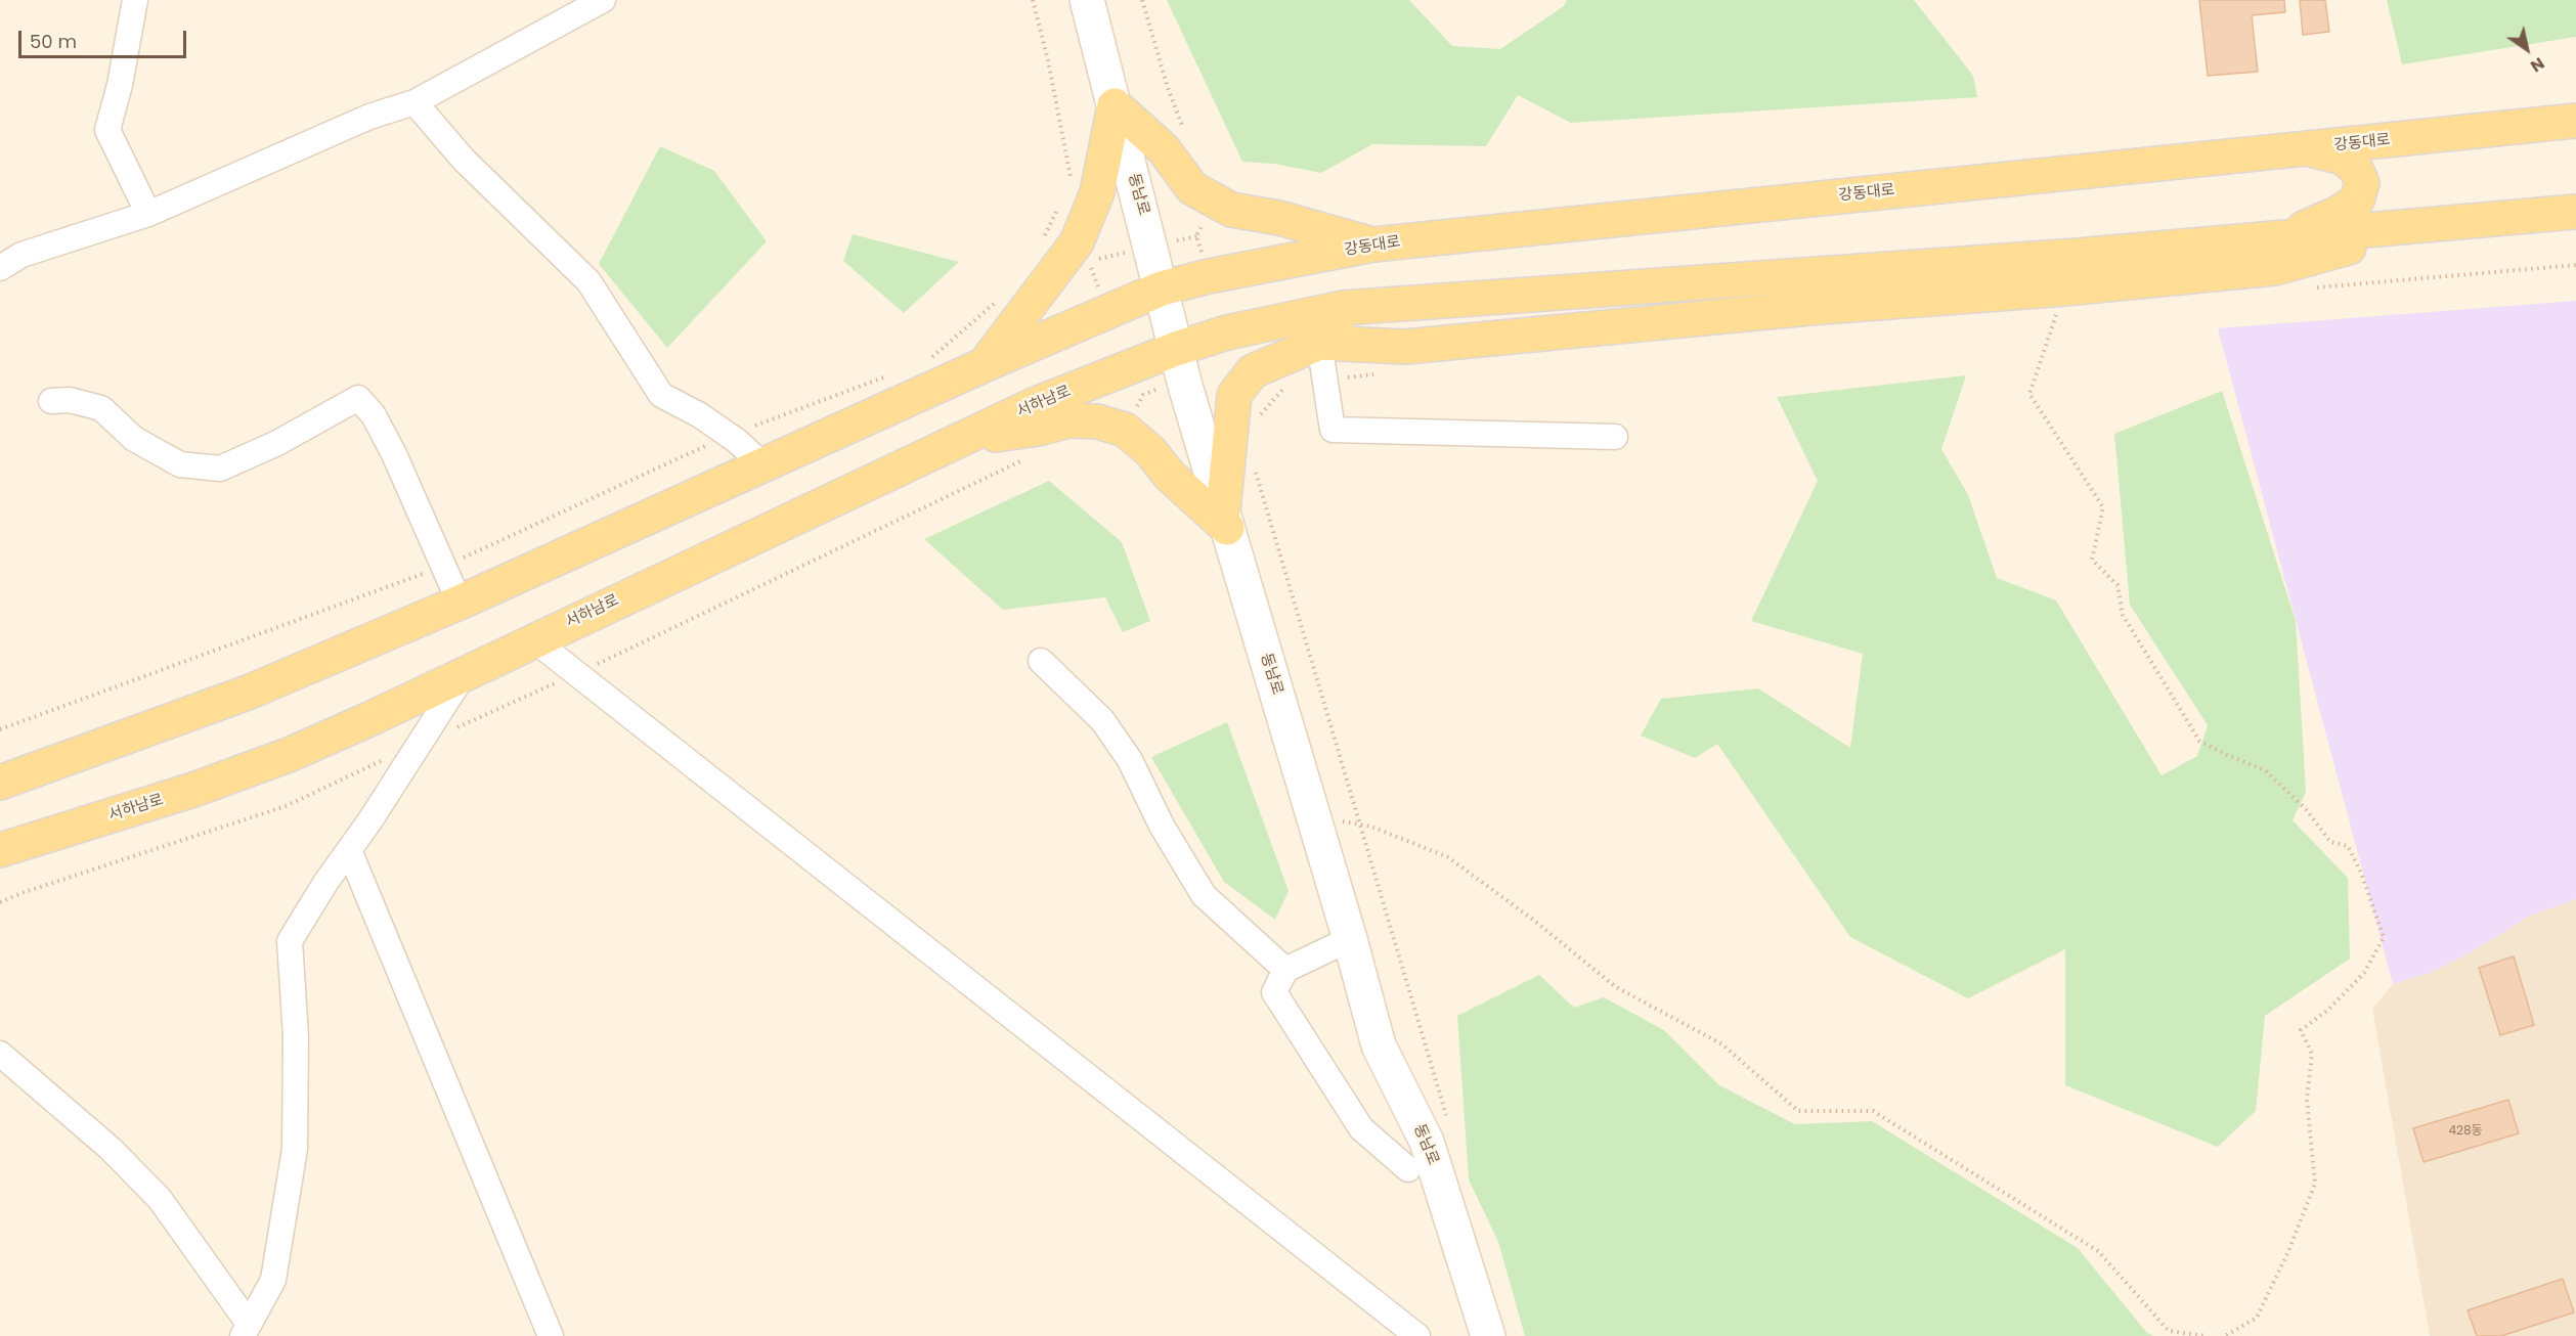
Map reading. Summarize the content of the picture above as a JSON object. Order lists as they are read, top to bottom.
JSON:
{
  "streets": {
    "main road": ["강동대로", "동남로", "서하남로"]
  },
  "crossings": [
    ["강동대로", "동남로"],
    ["동남로", "서하남로"]
  ],
  "house_numbers": ["428동"],
  "scale_bar": "50 m",
  "north": "bottom right"
}
